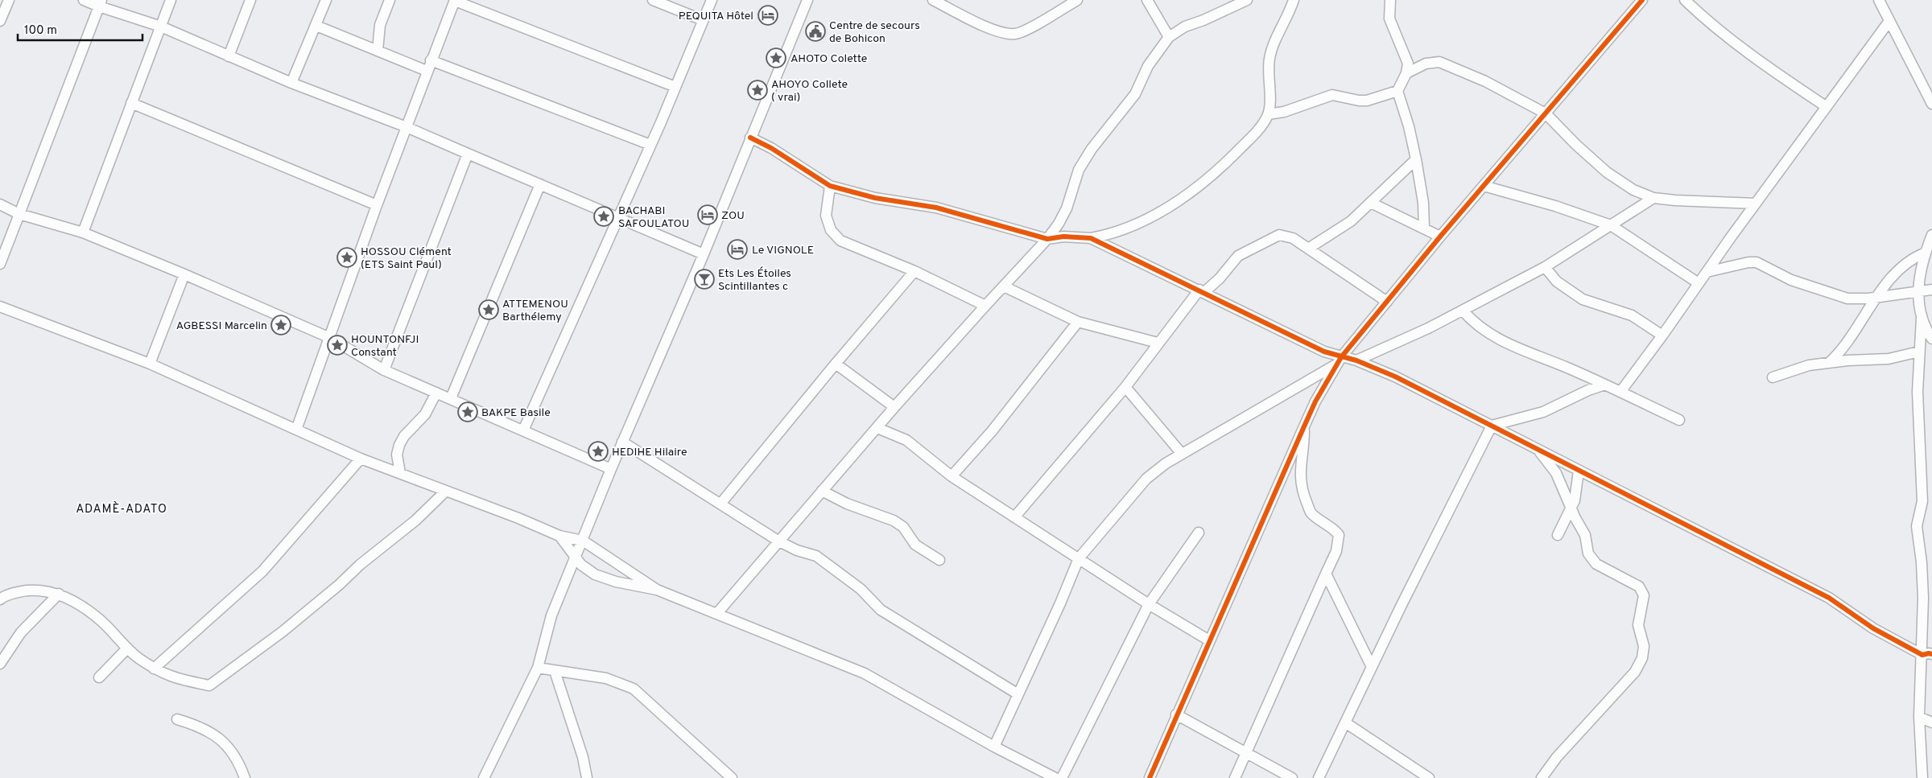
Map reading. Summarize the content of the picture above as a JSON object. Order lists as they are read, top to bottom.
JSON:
{
  "districts": ["ADAMÈ-ADATO"],
  "places": {
    "hotel": ["PEQUITA Hôtel", "ZOU", "Le VIGNOLE"],
    "public building": ["Centre de secours de Bohicon"],
    "place": [
      "AHOTO Colette",
      "AHOYO Collete ( vrai)",
      "BACHABI SAFOULATOU",
      "HOSSOU Clément (ETS Saint Paul)",
      "ATTEMENOU Barthélemy",
      "AGBESSI Marcelin",
      "HOUNTONFJI Constant",
      "BAKPE Basile",
      "HEDIHE Hilaire"
    ],
    "bar": ["Ets Les Étoiles Scintillantes c"]
  },
  "scale_bar": "100 m"
}
